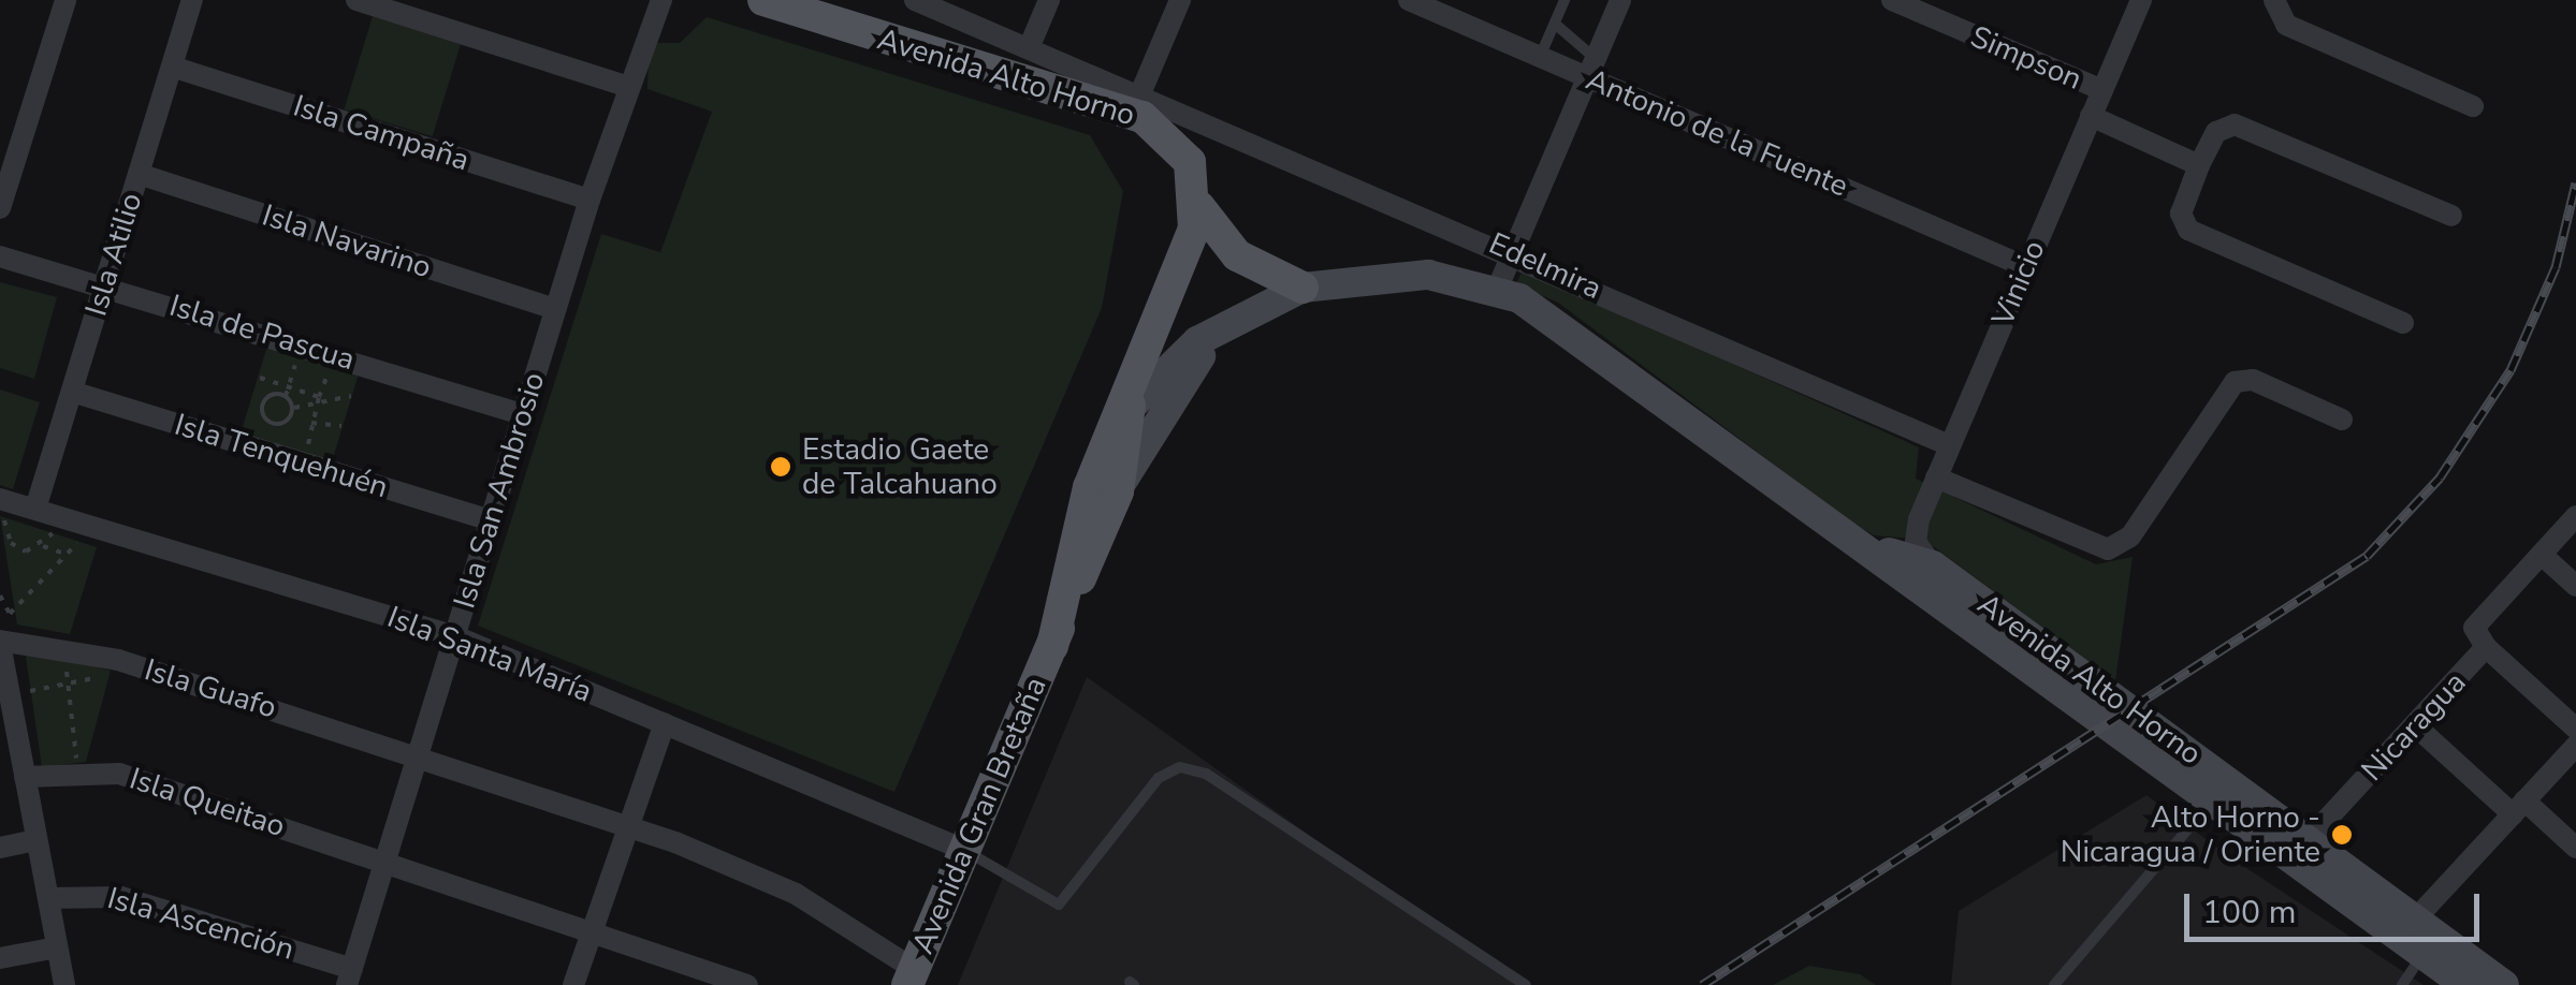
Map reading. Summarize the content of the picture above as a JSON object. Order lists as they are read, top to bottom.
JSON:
{
  "streets": {
    "main road": ["Avenida Alto Horno", "Avenida Gran Bretaña"],
    "street": [
      "Simpson",
      "Isla Campaña",
      "Antonio de la Fuente",
      "Isla Navarino",
      "Isla Atilio",
      "Edelmira",
      "Vinicio",
      "Isla de Pascua",
      "Isla Tenquehuén",
      "Isla San Ambrosio",
      "Isla Santa María",
      "Isla Guafo",
      "Nicaragua",
      "Isla Queitao",
      "Isla Ascención"
    ]
  },
  "crossings": [
    ["Simpson", "Vinicio"],
    ["Avenida Alto Horno", "Edelmira"],
    ["Avenida Alto Horno", "Vinicio"],
    ["Avenida Alto Horno", "Nicaragua"],
    ["Avenida Alto Horno", "Avenida Gran Bretaña"],
    ["Isla Campaña", "Isla Atilio"],
    ["Isla Campaña", "Isla San Ambrosio"],
    ["Antonio de la Fuente", "Vinicio"],
    ["Isla Navarino", "Isla Atilio"],
    ["Isla Navarino", "Isla San Ambrosio"],
    ["Isla Atilio", "Isla de Pascua"],
    ["Isla Atilio", "Isla Tenquehuén"],
    ["Isla Atilio", "Isla Santa María"],
    ["Edelmira", "Vinicio"],
    ["Isla de Pascua", "Isla San Ambrosio"],
    ["Isla Tenquehuén", "Isla San Ambrosio"],
    ["Isla San Ambrosio", "Isla Santa María"],
    ["Isla San Ambrosio", "Isla Guafo"],
    ["Isla San Ambrosio", "Isla Queitao"],
    ["Isla San Ambrosio", "Isla Ascención"],
    ["Isla Santa María", "Avenida Gran Bretaña"],
    ["Isla Guafo", "Avenida Gran Bretaña"]
  ],
  "places": ["Estadio Gaete de Talcahuano", "Alto Horno - Nicaragua / Oriente"],
  "scale_bar": "100 m"
}
